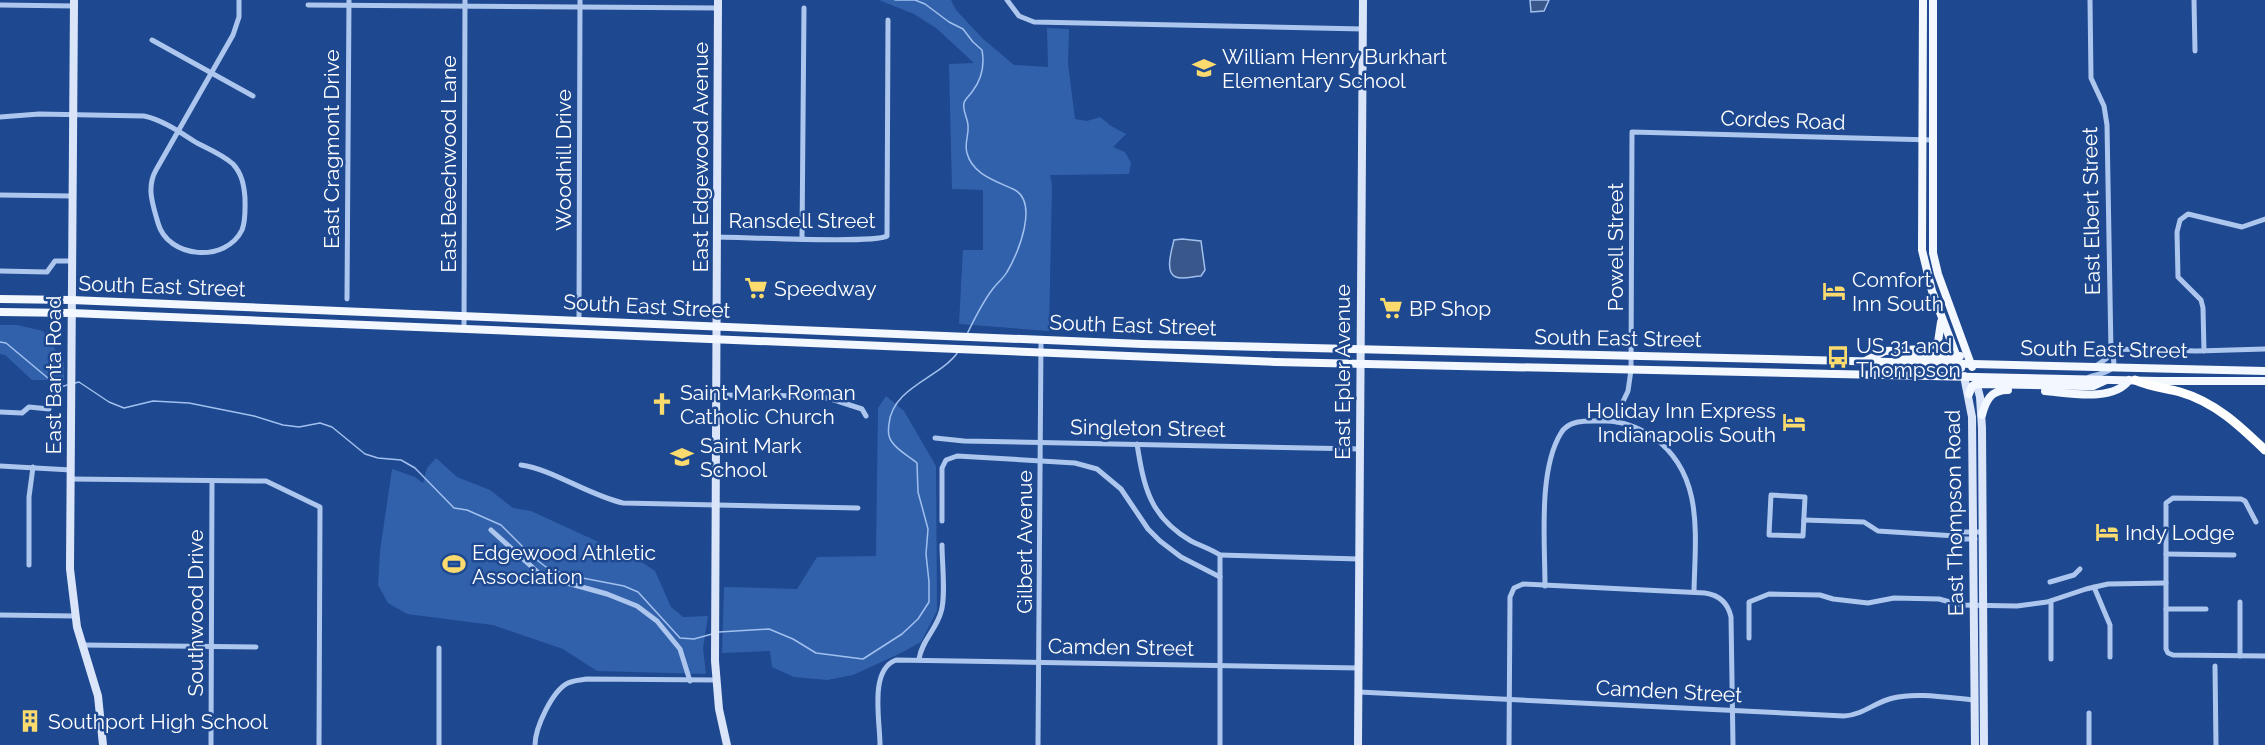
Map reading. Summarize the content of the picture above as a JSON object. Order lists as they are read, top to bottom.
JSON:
{
  "streets": {
    "main road": ["South East Street", "East Thompson Road"],
    "street": [
      "Cordes Road",
      "East Cragmont Drive",
      "East Edgewood Avenue",
      "Woodhill Drive",
      "East Beechwood Lane",
      "East Elbert Street",
      "Ransdell Street",
      "Powell Street",
      "East Epler Avenue",
      "East Banta Road",
      "Singleton Street",
      "Gilbert Avenue",
      "Southwood Drive",
      "Camden Street"
    ]
  },
  "crossings": [
    ["Cordes Road", "Powell Street"],
    ["Cordes Road", "East Thompson Road"],
    ["East Edgewood Avenue", "Ransdell Street"],
    ["East Edgewood Avenue", "South East Street"],
    ["Woodhill Drive", "South East Street"],
    ["East Beechwood Lane", "South East Street"],
    ["East Elbert Street", "South East Street"],
    ["Powell Street", "South East Street"],
    ["South East Street", "East Epler Avenue"],
    ["South East Street", "East Banta Road"],
    ["South East Street", "East Thompson Road"],
    ["South East Street", "Gilbert Avenue"],
    ["East Epler Avenue", "Singleton Street"],
    ["East Epler Avenue", "Camden Street"],
    ["Singleton Street", "Gilbert Avenue"],
    ["East Thompson Road", "Camden Street"],
    ["Gilbert Avenue", "Camden Street"]
  ],
  "places": {
    "school or university": ["William Henry Burkhart Elementary School", "Saint Mark School"],
    "supermarket": ["Speedway", "BP Shop"],
    "hotel": ["Comfort Inn South", "Holiday Inn Express Indianapolis South", "Indy Lodge"],
    "bus stop": ["US 31 and Thompson"],
    "church": ["Saint Mark Roman Catholic Church"],
    "sports": ["Edgewood Athletic Association"],
    "building": ["Southport High School"]
  }
}
